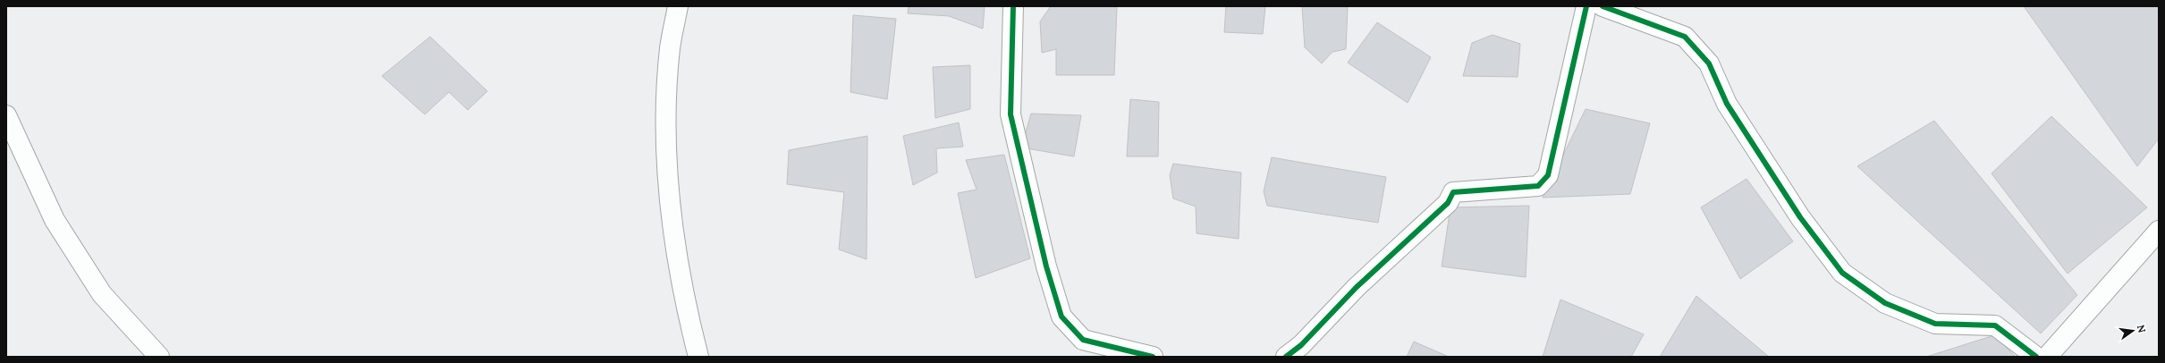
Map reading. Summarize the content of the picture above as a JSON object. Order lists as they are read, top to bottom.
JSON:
{
  "north": "right"
}
